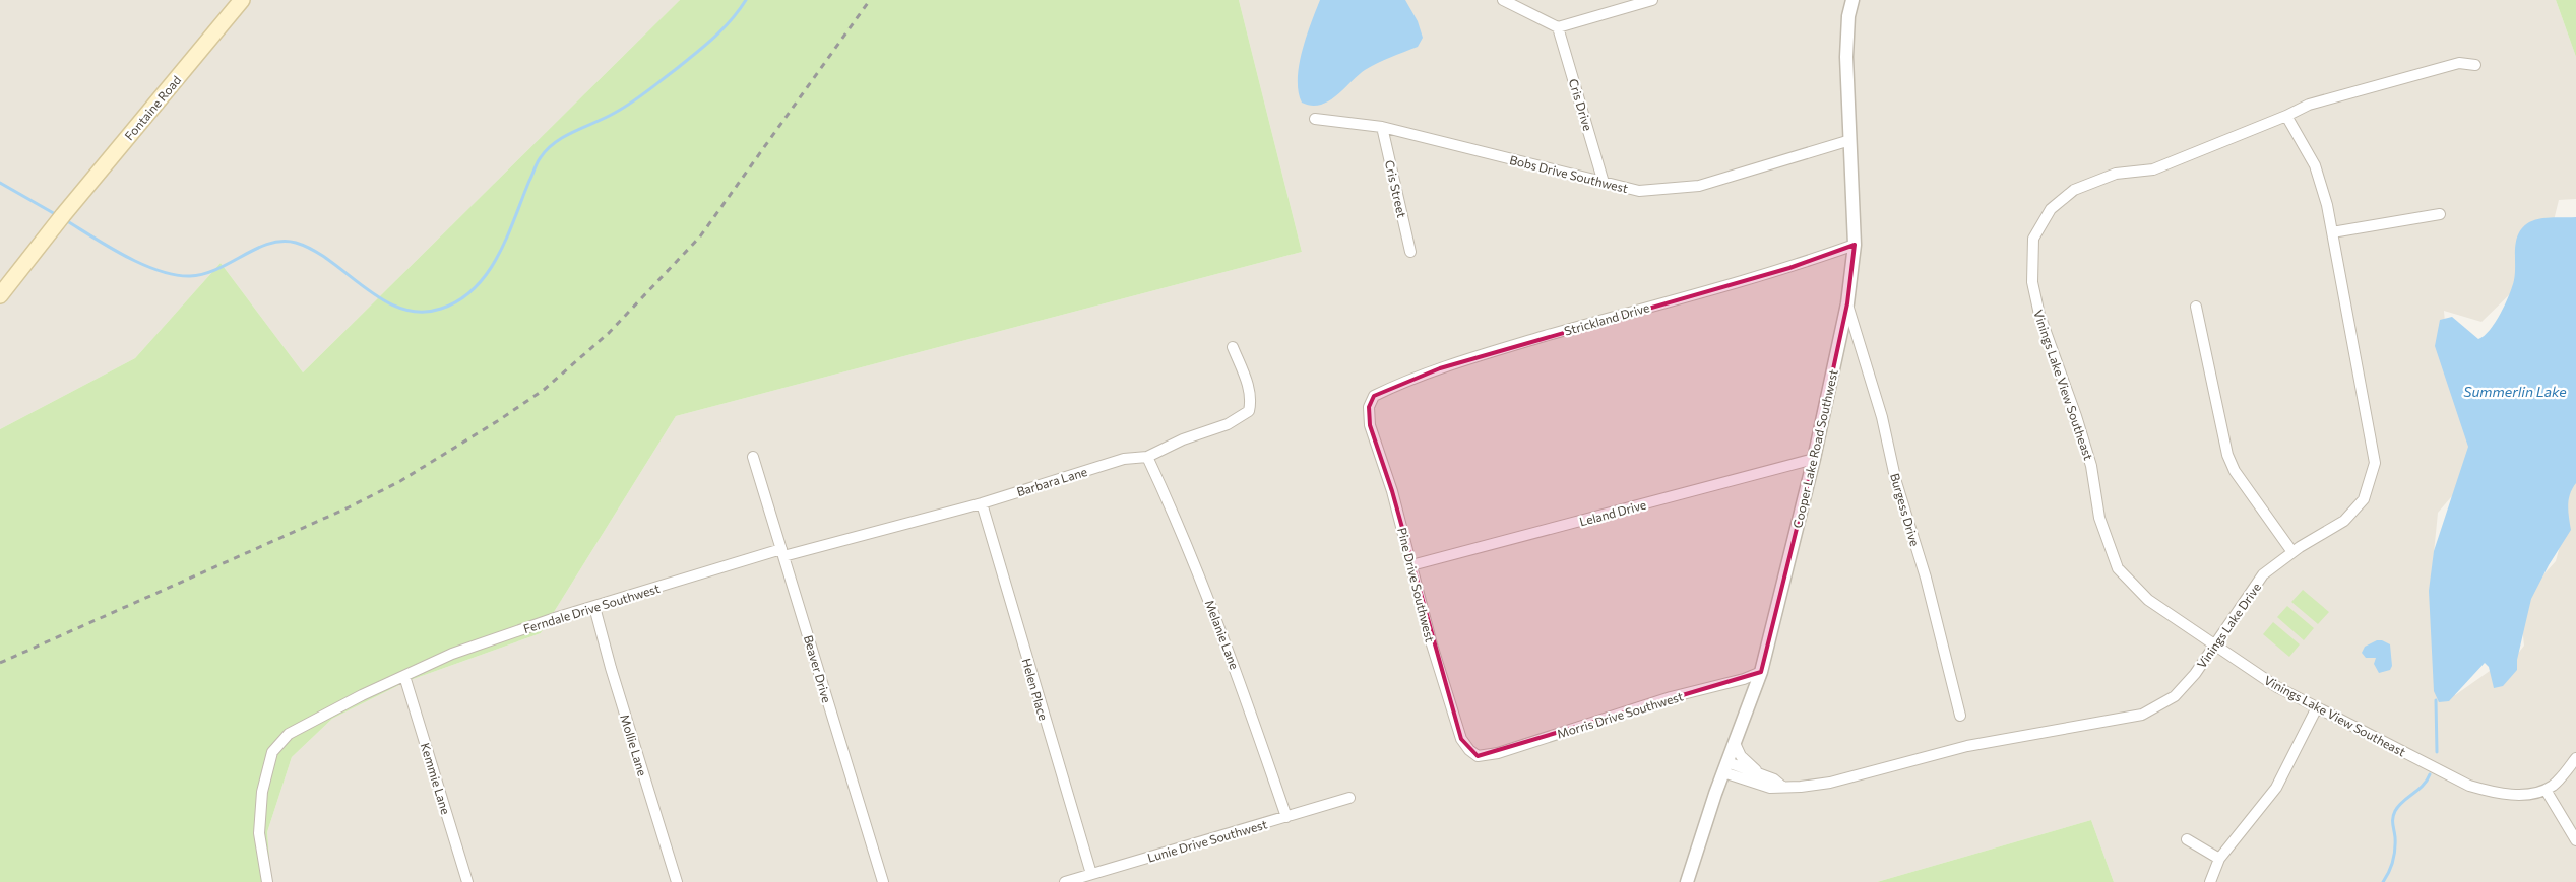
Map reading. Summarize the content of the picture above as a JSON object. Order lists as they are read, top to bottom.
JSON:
{
  "streets": {
    "main road": ["Fontaine Road"],
    "street": [
      "Cris Drive",
      "Bobs Drive Southwest",
      "Cris Street",
      "Strickland Drive",
      "Vinings Lake View Southeast",
      "Cooper Lake Road Southwest",
      "Barbara Lane",
      "Burgess Drive",
      "Leland Drive",
      "Pine Drive Southwest",
      "Ferndale Drive Southwest",
      "Vinings Lake Drive",
      "Melanie Lane",
      "Beaver Drive",
      "Helen Place",
      "Morris Drive Southwest",
      "Mollie Lane",
      "Kemmie Lane",
      "Lunie Drive Southwest"
    ]
  },
  "crossings": [
    ["Cris Drive", "Bobs Drive Southwest"],
    ["Bobs Drive Southwest", "Cris Street"],
    ["Bobs Drive Southwest", "Cooper Lake Road Southwest"],
    ["Strickland Drive", "Cooper Lake Road Southwest"],
    ["Strickland Drive", "Pine Drive Southwest"],
    ["Vinings Lake View Southeast", "Vinings Lake Drive"],
    ["Cooper Lake Road Southwest", "Burgess Drive"],
    ["Cooper Lake Road Southwest", "Leland Drive"],
    ["Cooper Lake Road Southwest", "Vinings Lake Drive"],
    ["Cooper Lake Road Southwest", "Morris Drive Southwest"],
    ["Barbara Lane", "Ferndale Drive Southwest"],
    ["Barbara Lane", "Melanie Lane"],
    ["Barbara Lane", "Beaver Drive"],
    ["Barbara Lane", "Helen Place"],
    ["Leland Drive", "Pine Drive Southwest"],
    ["Pine Drive Southwest", "Morris Drive Southwest"],
    ["Ferndale Drive Southwest", "Beaver Drive"],
    ["Ferndale Drive Southwest", "Mollie Lane"],
    ["Ferndale Drive Southwest", "Kemmie Lane"],
    ["Melanie Lane", "Lunie Drive Southwest"],
    ["Helen Place", "Lunie Drive Southwest"]
  ],
  "water": ["Summerlin Lake"]
}
